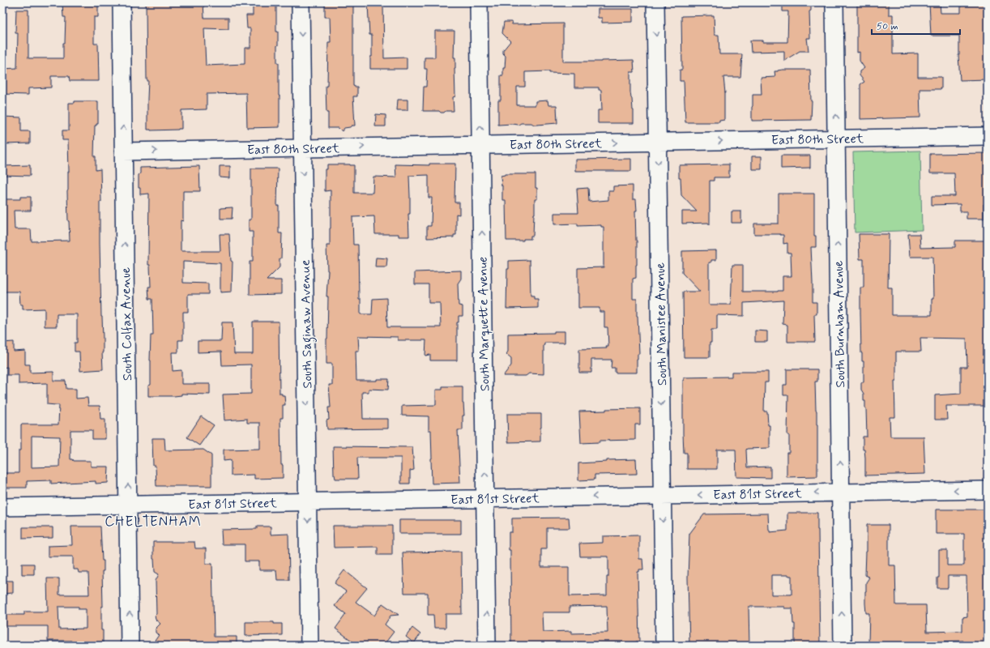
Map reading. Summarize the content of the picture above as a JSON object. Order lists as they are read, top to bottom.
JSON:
{
  "streets": {
    "street": [
      "East 80th Street",
      "South Colfax Avenue",
      "South Saginaw Avenue",
      "South Marquette Avenue",
      "South Manistee Avenue",
      "South Burnham Avenue",
      "East 81st Street"
    ]
  },
  "crossings": [
    ["East 80th Street", "South Colfax Avenue"],
    ["East 80th Street", "South Saginaw Avenue"],
    ["East 80th Street", "South Marquette Avenue"],
    ["East 80th Street", "South Manistee Avenue"],
    ["East 80th Street", "South Burnham Avenue"],
    ["South Colfax Avenue", "East 81st Street"],
    ["South Saginaw Avenue", "East 81st Street"],
    ["South Marquette Avenue", "East 81st Street"],
    ["South Manistee Avenue", "East 81st Street"],
    ["South Burnham Avenue", "East 81st Street"]
  ],
  "one_way": [
    "East 80th Street",
    "South Colfax Avenue",
    "South Saginaw Avenue",
    "South Marquette Avenue",
    "South Manistee Avenue",
    "South Burnham Avenue",
    "East 81st Street"
  ],
  "districts": ["CHELTENHAM"],
  "scale_bar": "50 m"
}
